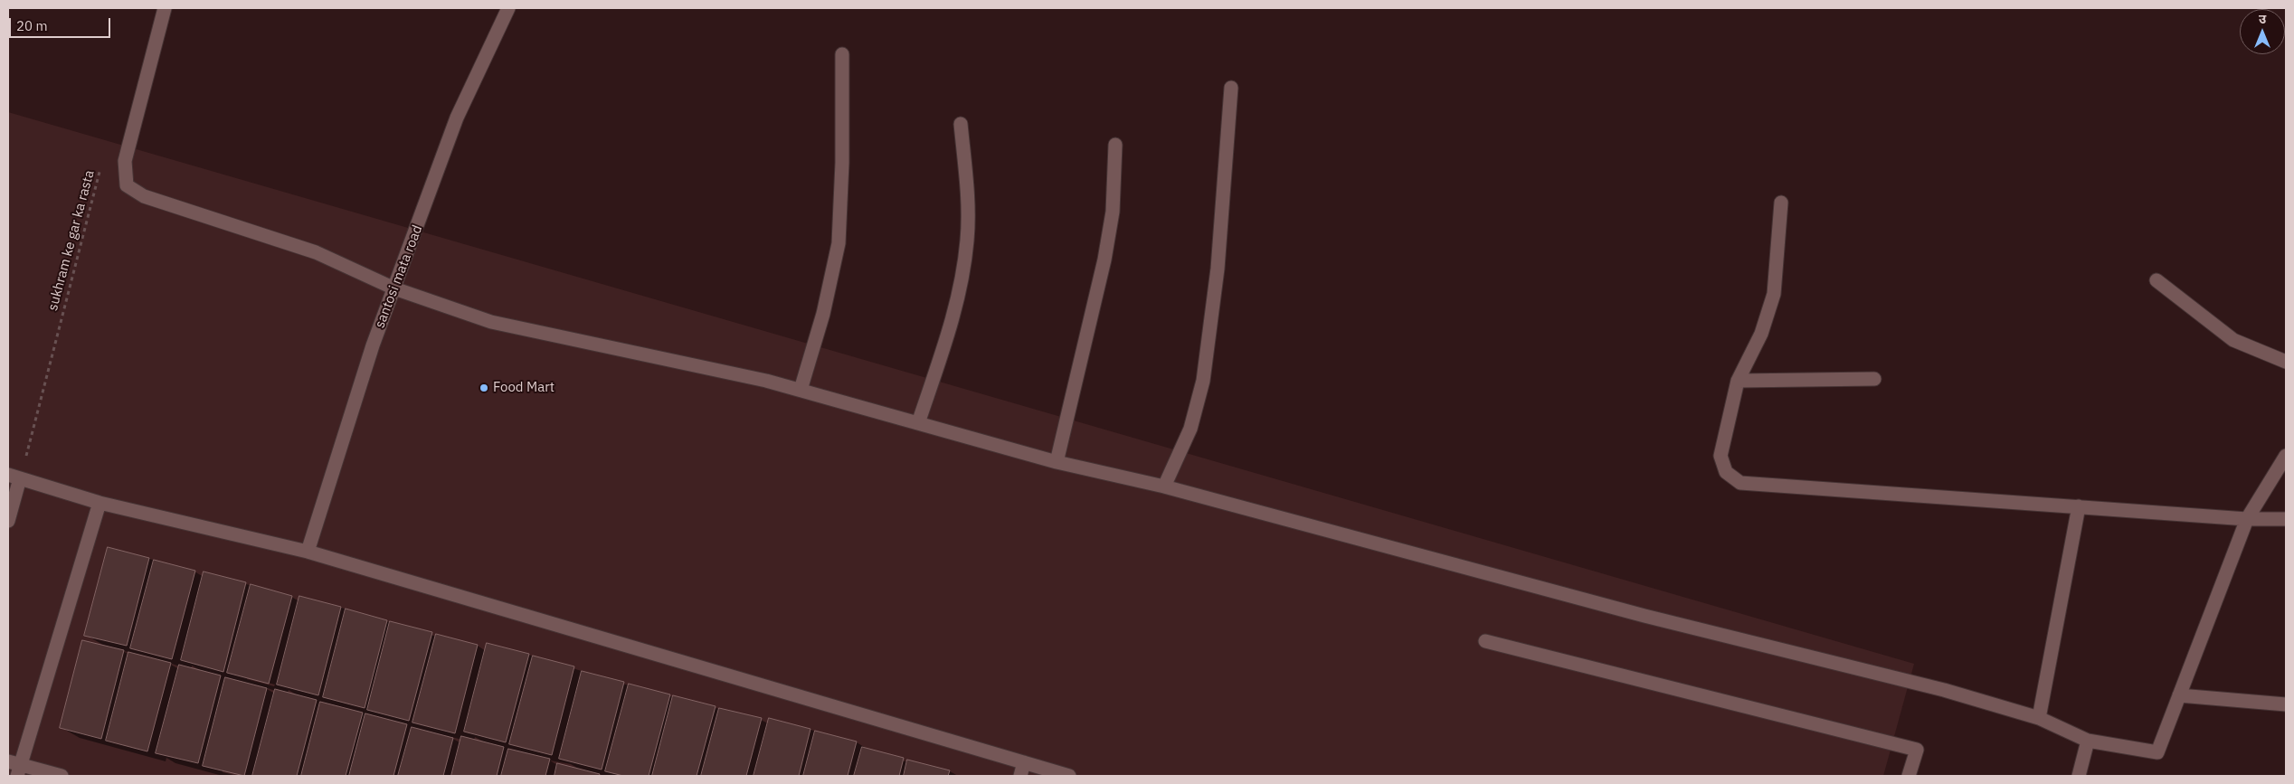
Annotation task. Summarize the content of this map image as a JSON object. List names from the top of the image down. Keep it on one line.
{"streets":{"street":["santosi mata road"],"path":["sukhram ke gar ka rasta"]},"places":["Food Mart"],"scale_bar":"20 m","north":"top"}
